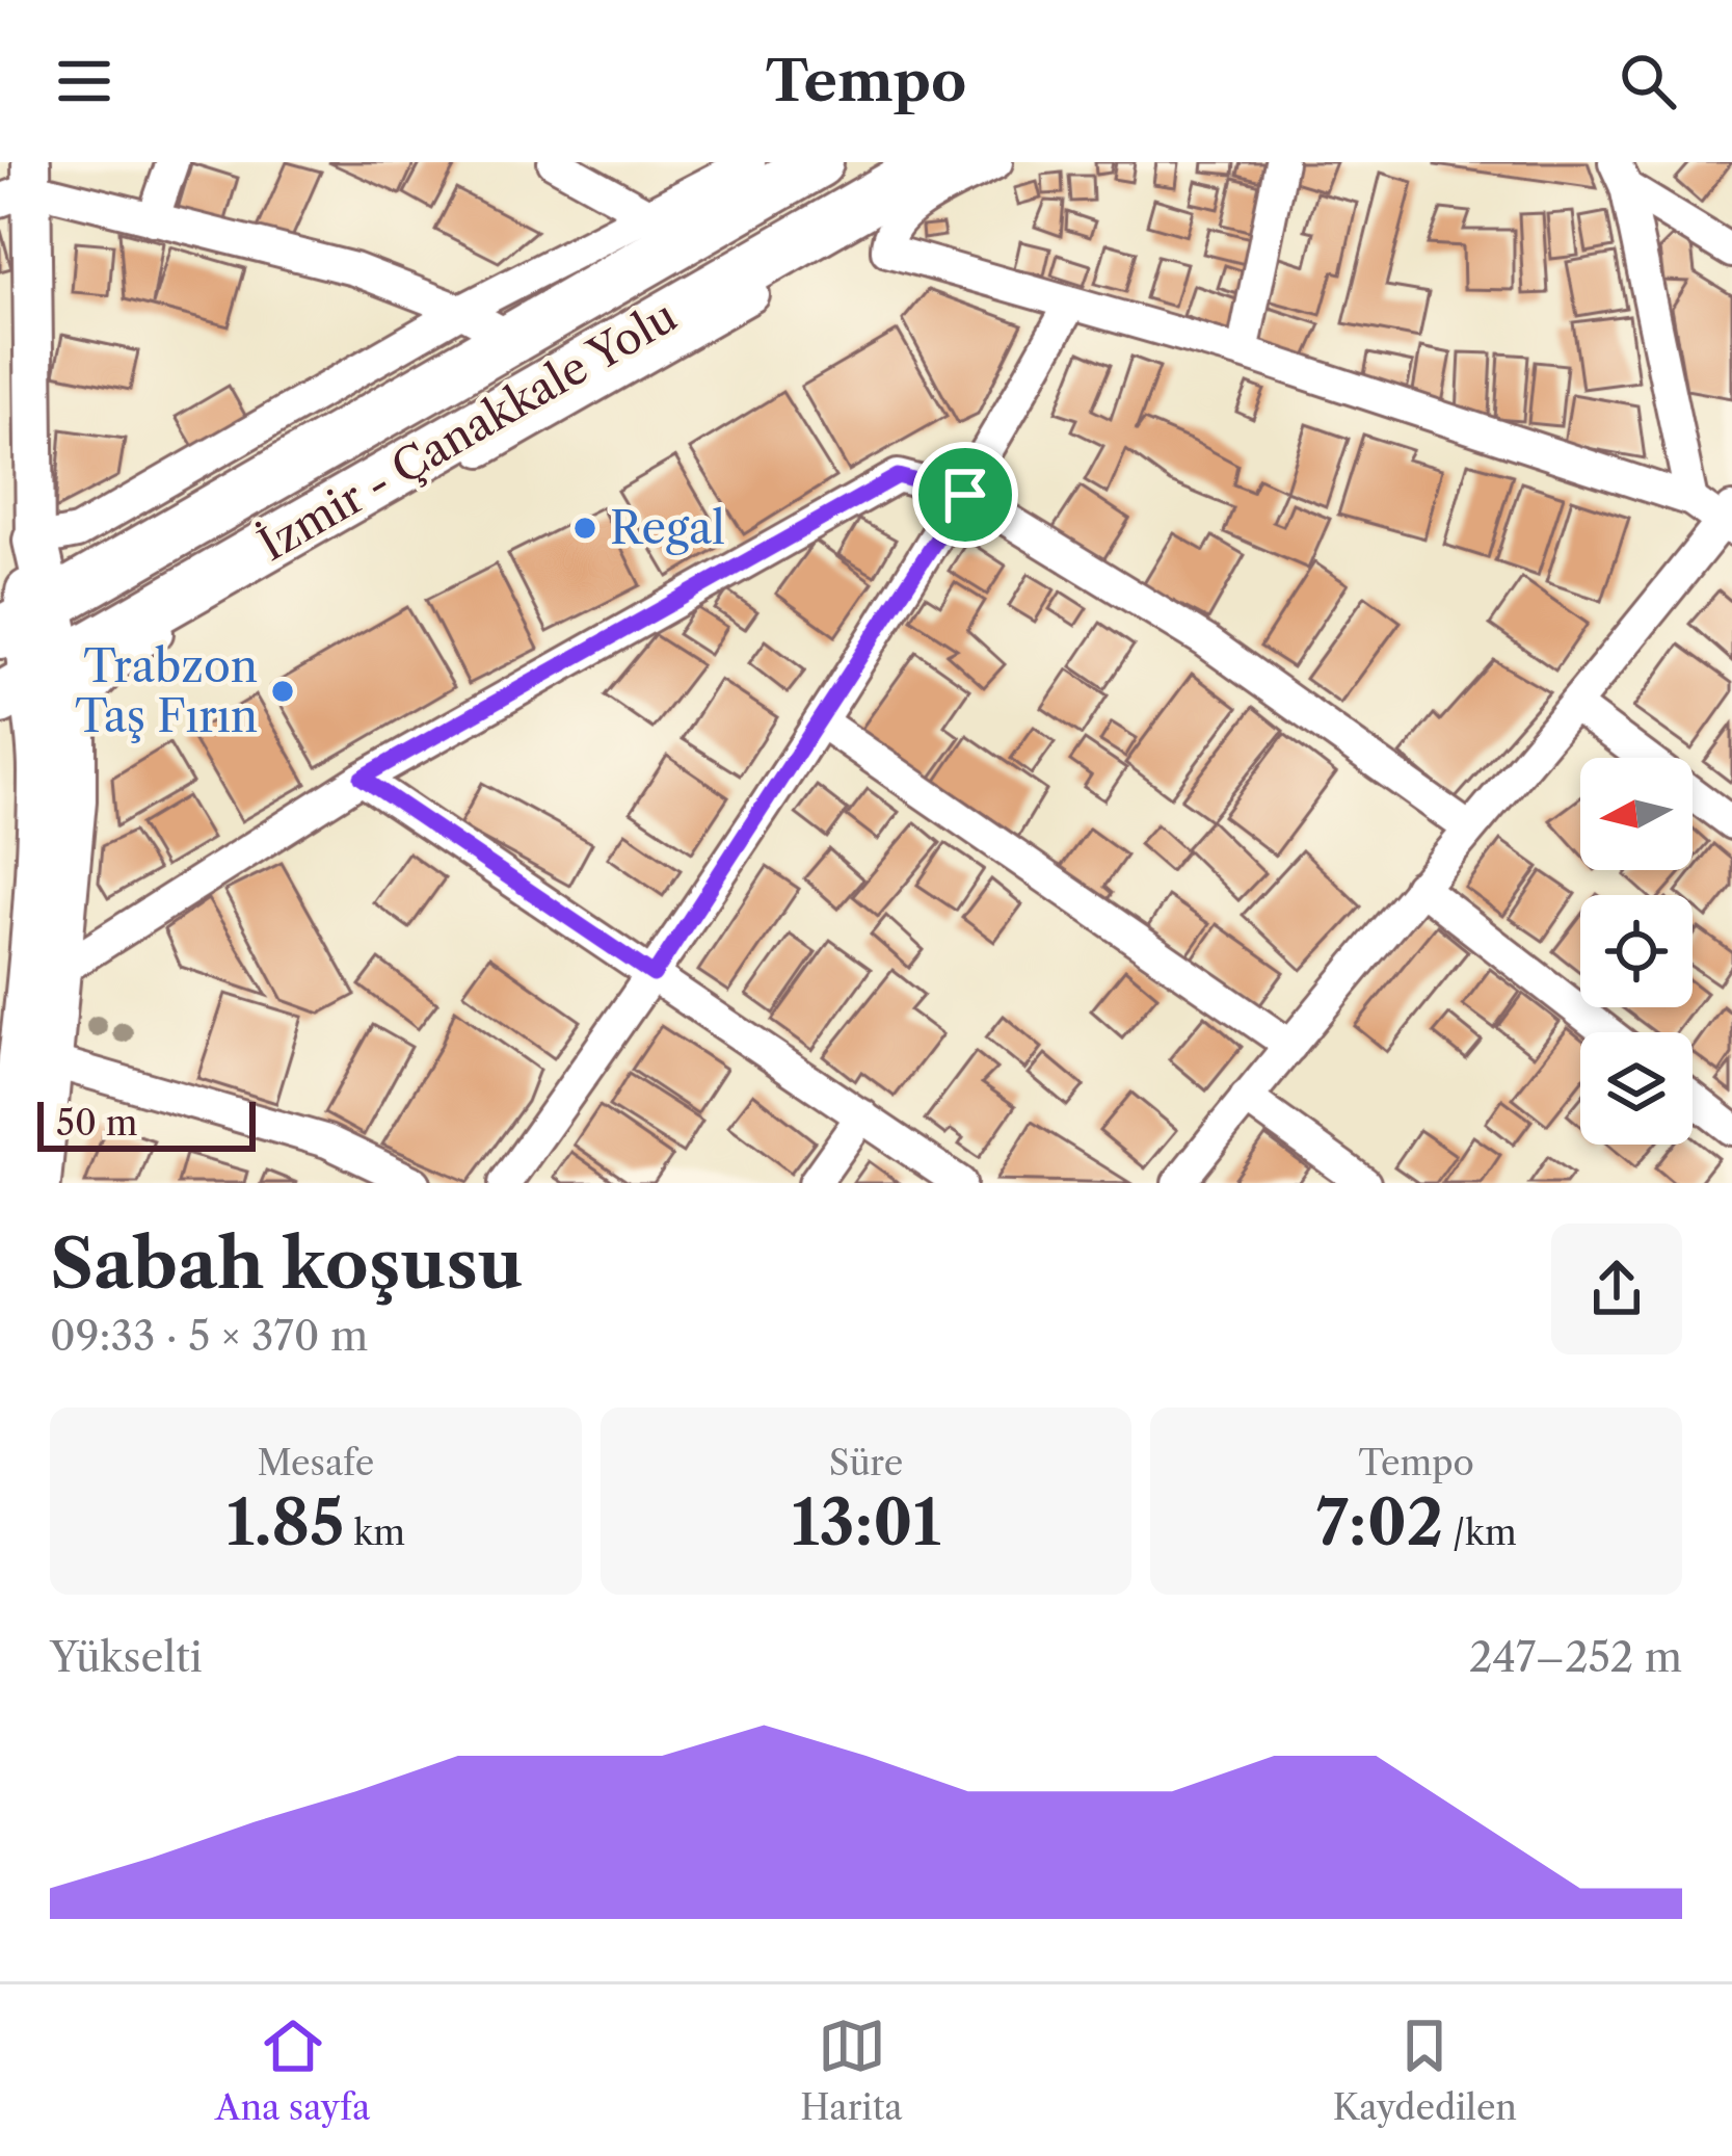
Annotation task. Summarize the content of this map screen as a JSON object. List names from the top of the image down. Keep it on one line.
{"streets":{"highway":["İzmir - Çanakkale Yolu"]},"places":["Regal","Trabzon Taş Fırın"],"scale_bar":"50 m","north":"left","page":{"header":"Tempo","scale":"50 m","heading":["Sabah koşusu","09:33 · 5 × 370 m"],"stats":[["Mesafe","1.85 km"],["Süre","13:01"],["Tempo","7:02 /km"]],"chart":["Yükselti","247–252 m"],"tabs":["Ana sayfa","Harita","Kaydedilen"]}}
